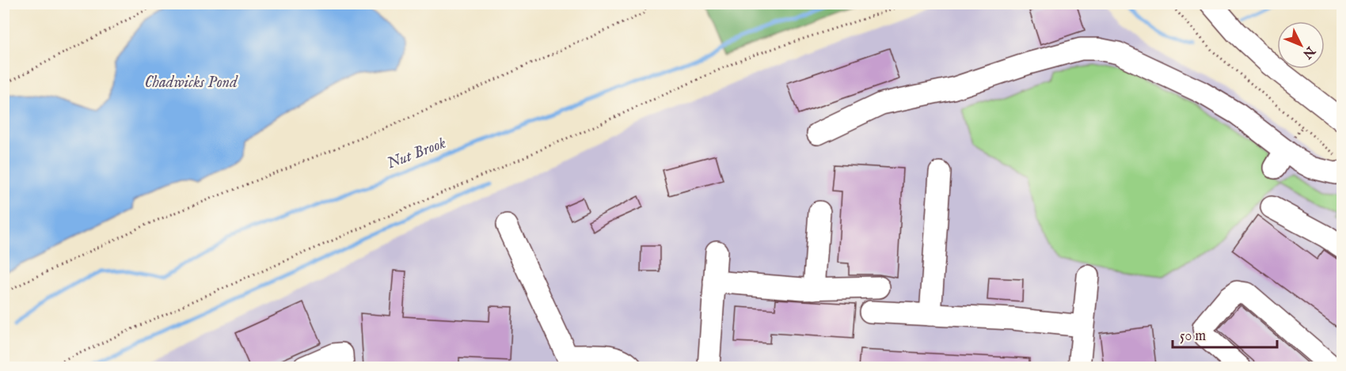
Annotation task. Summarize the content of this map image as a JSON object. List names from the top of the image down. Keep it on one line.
{"water":["Chadwicks Pond","Nut Brook"],"scale_bar":"50 m","north":"bottom right"}
